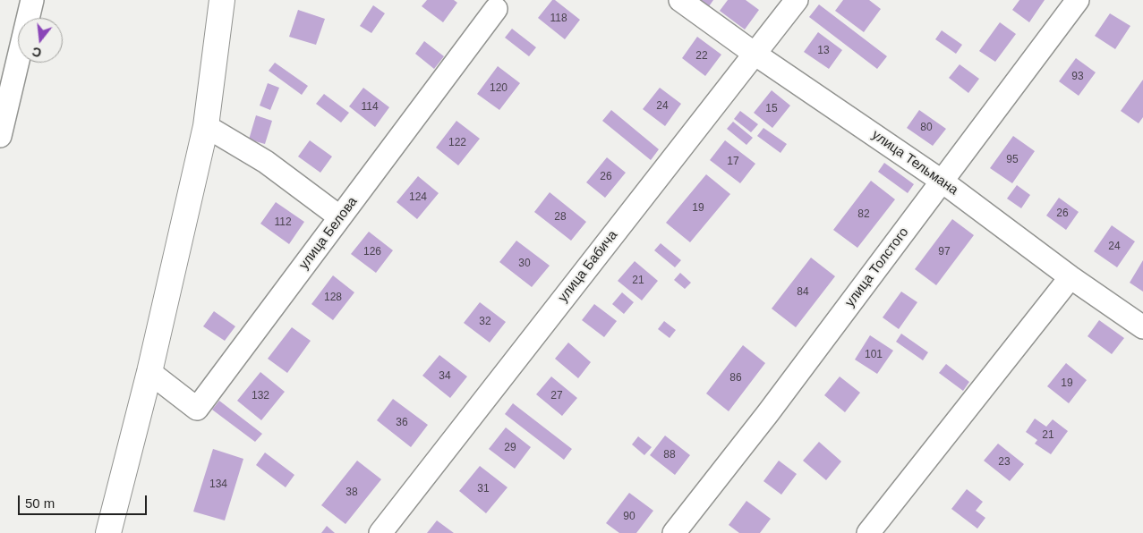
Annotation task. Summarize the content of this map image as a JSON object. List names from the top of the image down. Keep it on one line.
{"streets":{"street":["улица Тельмана","улица Белова","улица Бабича","улица Толстого"]},"crossings":[["улица Тельмана","улица Бабича"],["улица Тельмана","улица Толстого"]],"house_numbers":["118","13","22","93","120","24","114","15","80","122","95","17","26","124","19","26","82","28","112","24","126","97","30","21","84","128","32","101","34","86","19","132","27","36","21","29","88","23","134","31","38","90"],"scale_bar":"50 m","north":"bottom"}
